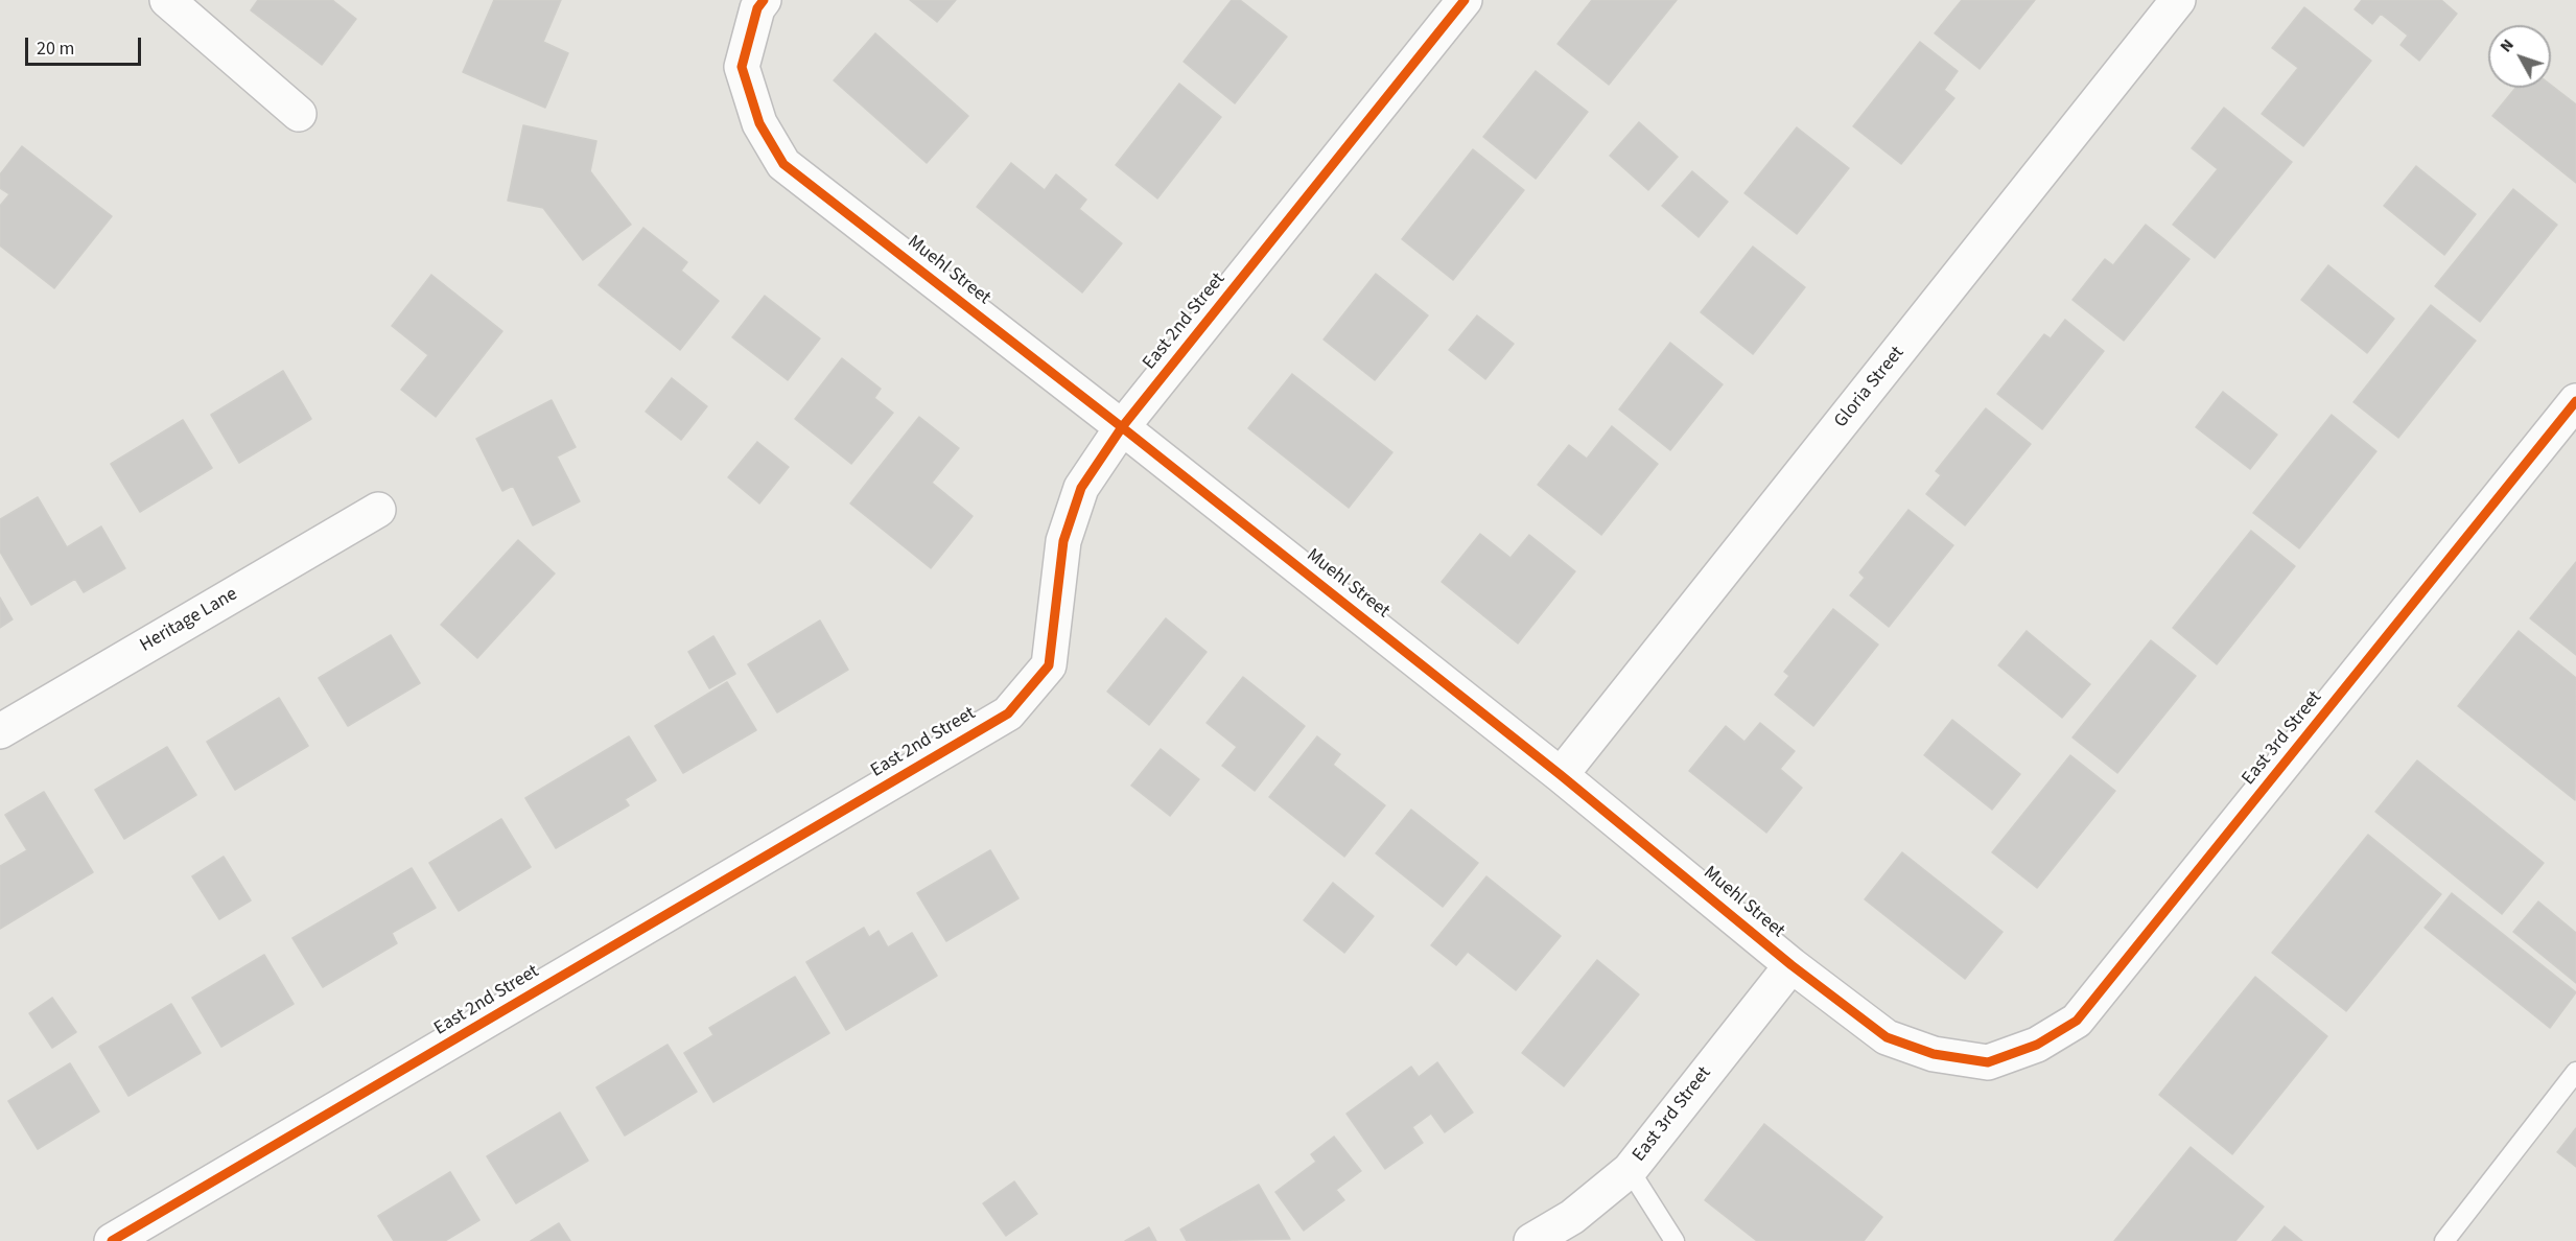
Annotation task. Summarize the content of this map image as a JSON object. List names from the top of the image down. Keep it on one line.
{"streets":{"street":["Muehl Street","East 2nd Street","Gloria Street","Heritage Lane","East 3rd Street"]},"crossings":[["Muehl Street","East 2nd Street"],["Muehl Street","Gloria Street"],["Muehl Street","East 3rd Street"]],"scale_bar":"20 m","north":"top left"}
